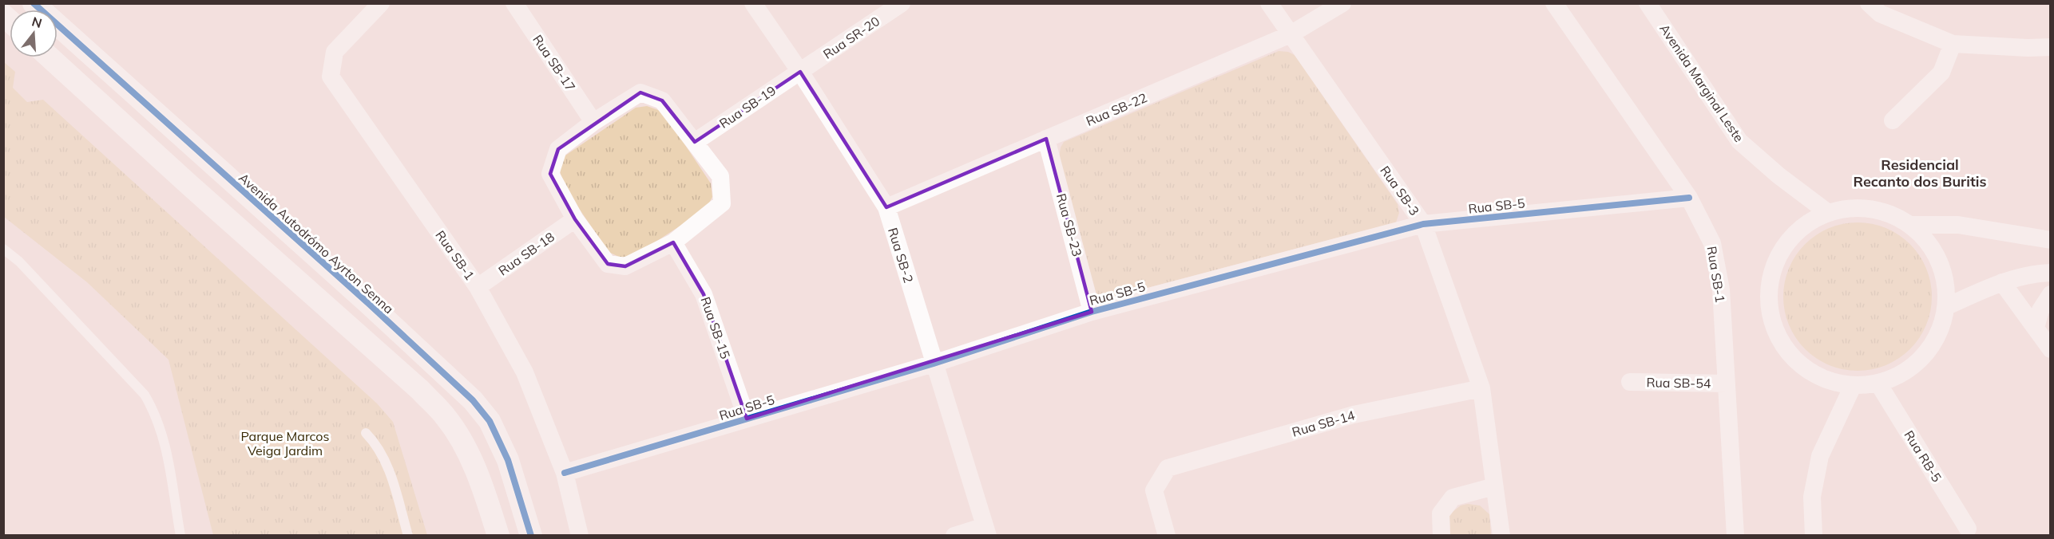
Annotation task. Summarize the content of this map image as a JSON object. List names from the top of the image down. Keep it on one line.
{"streets":{"street":["Rua SR-20","Rua SB-17","Avenida Marginal Leste","Rua SB-19","Rua SB-22","Rua SB-3","Rua SB-5","Rua SB-23","Avenida Autodrómo Ayrton Senna","Rua SB-18","Rua SB-1","Rua SB-2","Rua SB-15","Rua SB-54","Rua SB-14","Rua RB-5"]},"crossings":[["Rua SR-20","Rua SB-19"],["Rua SR-20","Rua SB-2"],["Rua SB-17","Rua SB-19"],["Rua SB-17","Rua SB-18"],["Rua SB-17","Rua SB-15"],["Rua SB-19","Rua SB-18"],["Rua SB-19","Rua SB-2"],["Rua SB-19","Rua SB-15"],["Rua SB-22","Rua SB-3"],["Rua SB-22","Rua SB-23"],["Rua SB-22","Rua SB-2"],["Rua SB-3","Rua SB-5"],["Rua SB-3","Rua SB-14"],["Rua SB-5","Rua SB-23"],["Rua SB-5","Rua SB-1"],["Rua SB-5","Rua SB-2"],["Rua SB-5","Rua SB-15"],["Rua SB-18","Rua SB-1"],["Rua SB-18","Rua SB-15"],["Rua SB-1","Rua SB-54"]],"districts":["Residencial Recanto dos Buritis"],"parks":["Parque Marcos Veiga Jardim"],"north":"top"}
